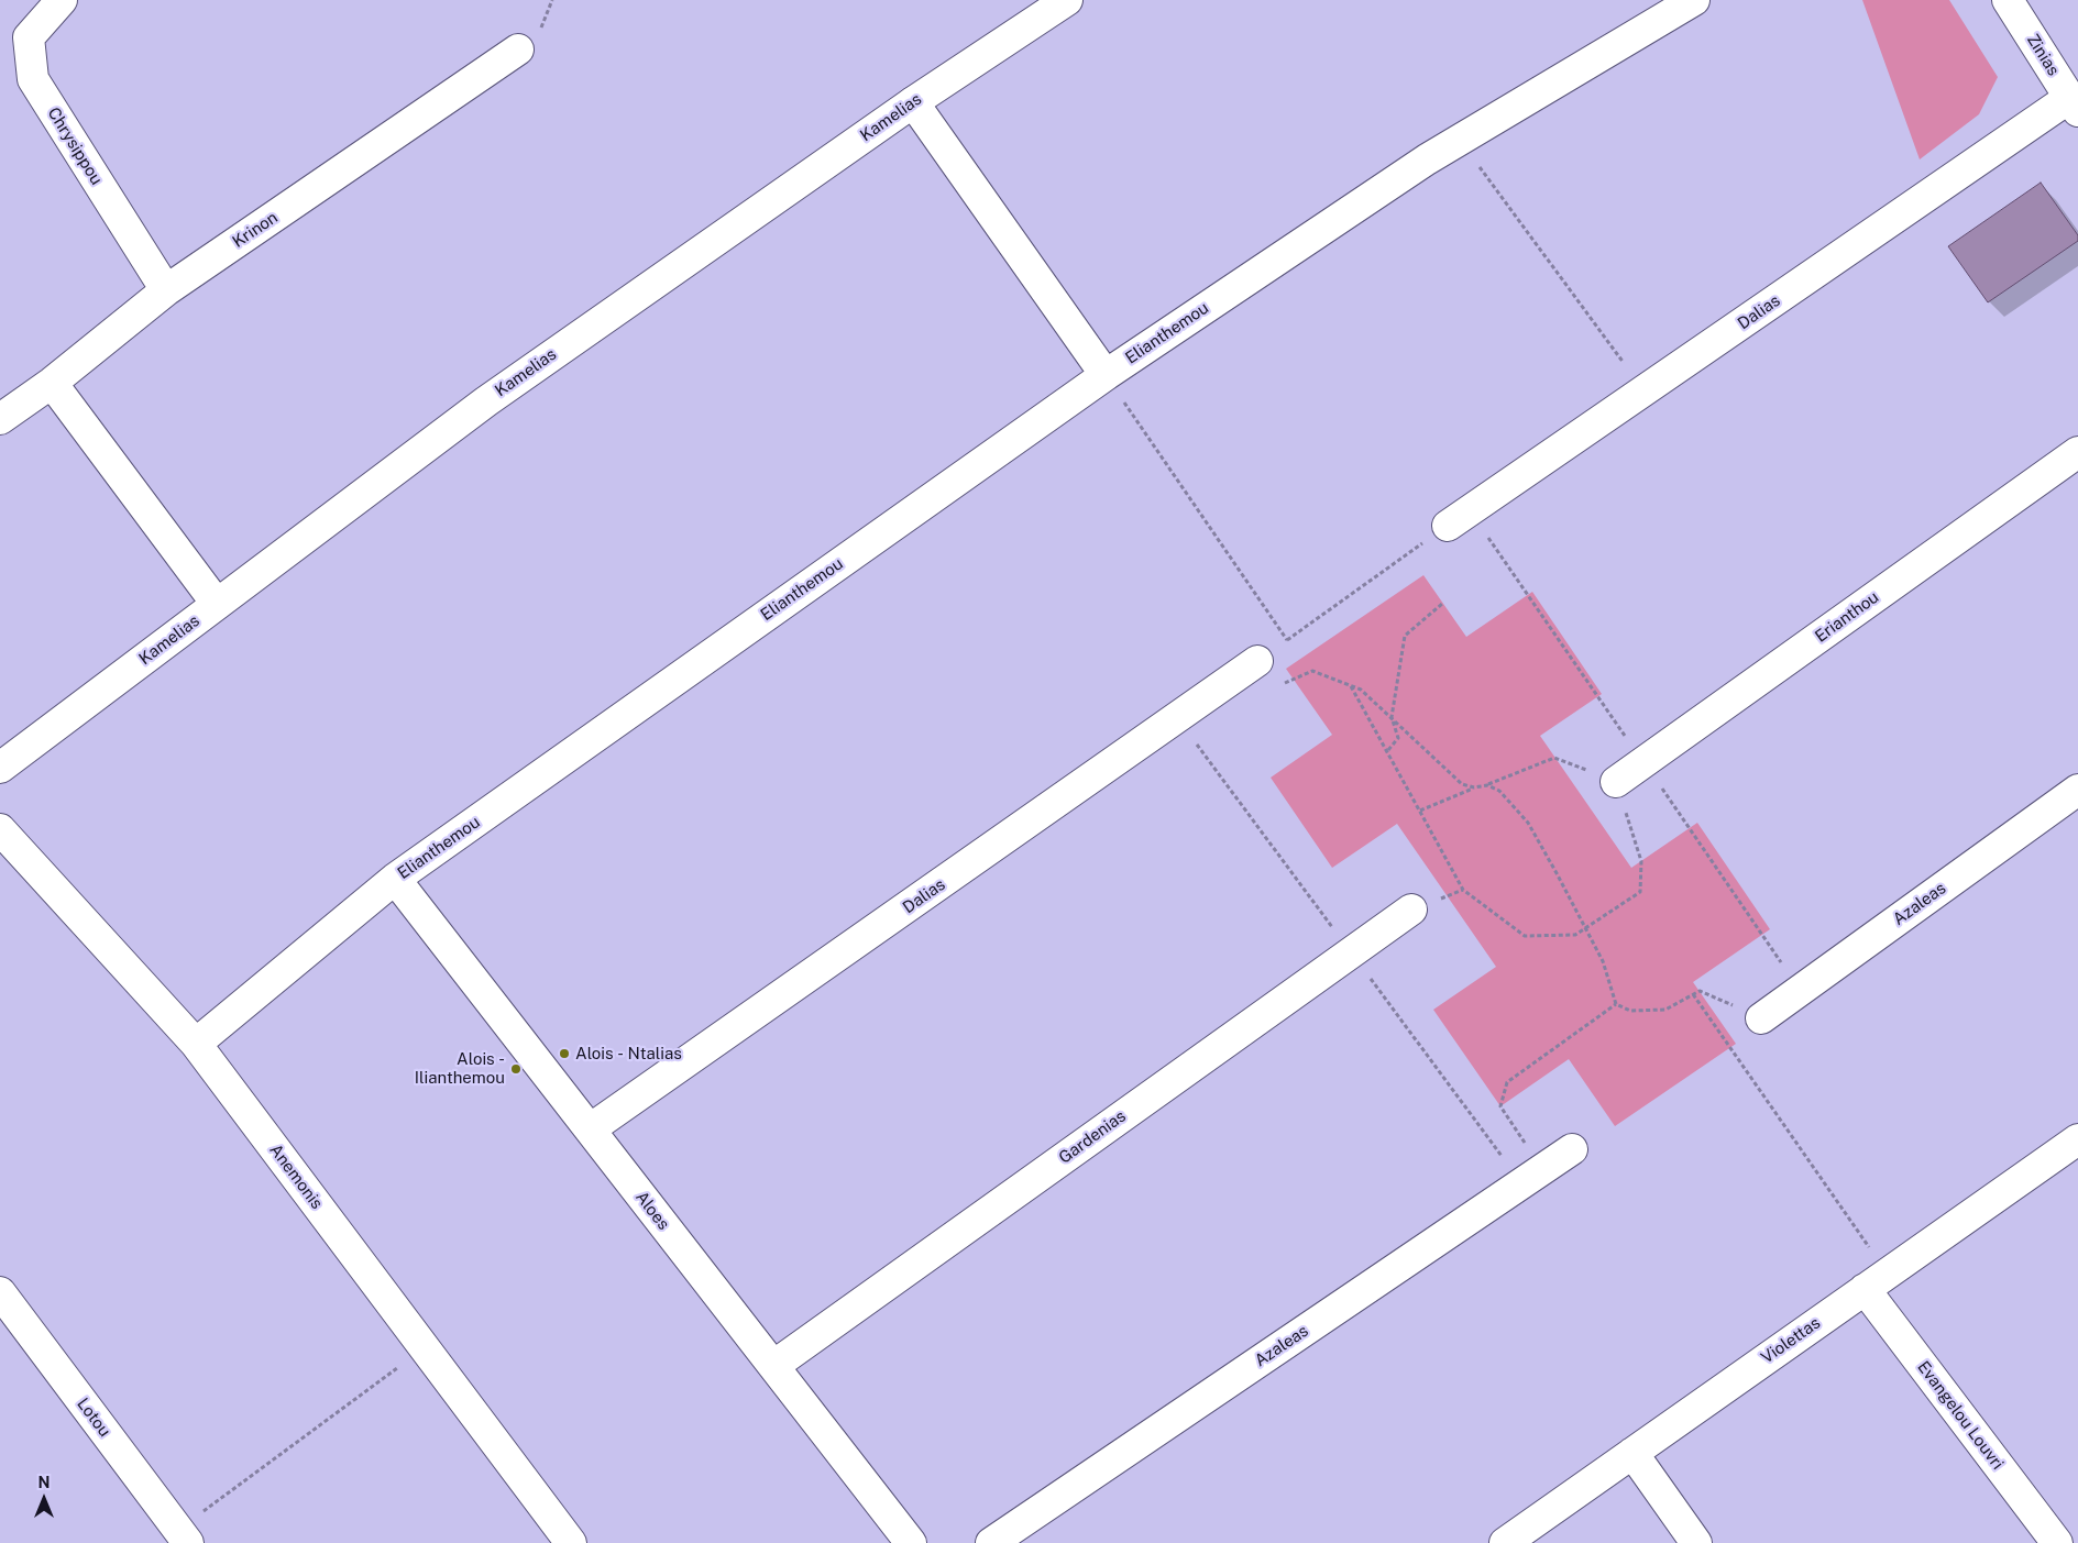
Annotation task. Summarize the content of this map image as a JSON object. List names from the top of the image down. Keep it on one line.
{"streets":{"street":["Zinias","Kamelias","Chrysippou","Krinon","Dalias","Elianthemou","Erianthou","Azaleas","Gardenias","Anemonis","Aloes","Violettas","Evangelou Louvri","Lotou"]},"crossings":[["Zinias","Dalias"],["Chrysippou","Krinon"],["Dalias","Aloes"],["Elianthemou","Anemonis"],["Elianthemou","Aloes"],["Gardenias","Aloes"],["Violettas","Evangelou Louvri"]],"places":["Alois - Ntalias","Alois - Ilianthemou"],"north":"top"}
